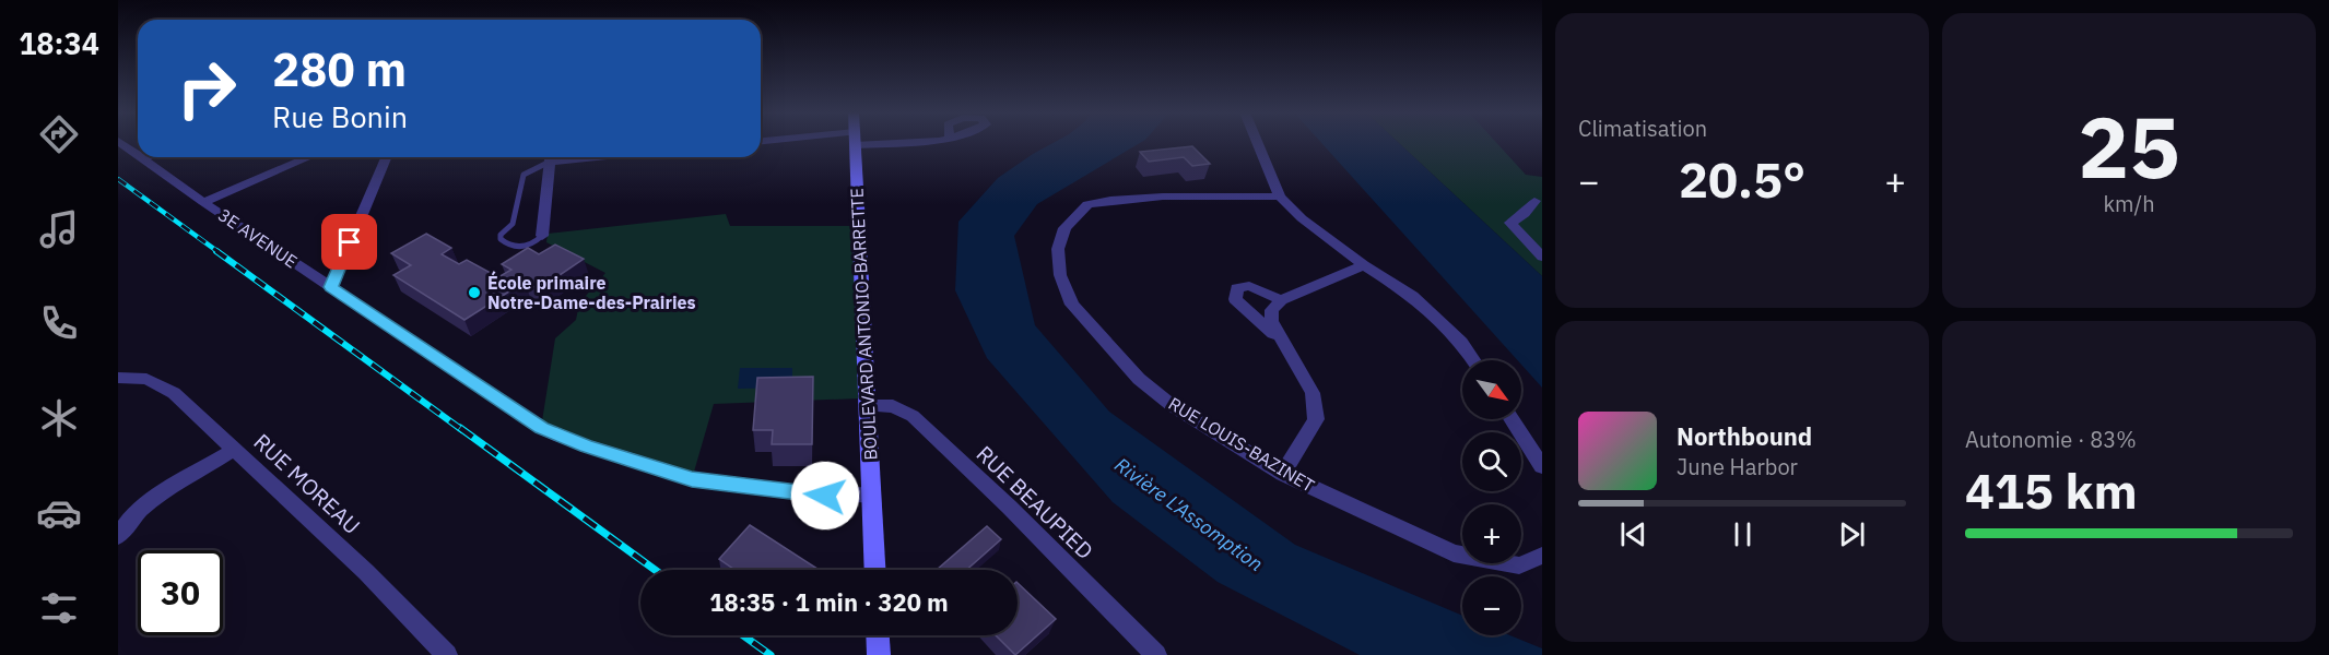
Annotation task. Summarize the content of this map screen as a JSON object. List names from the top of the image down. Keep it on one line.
{"streets":{"street":["3E AVENUE","BOULEVARD ANTONIO-BARRETTE","RUE LOUIS-BAZINET","RUE MOREAU","RUE BEAUPIED"]},"crossings":[["3E AVENUE","BOULEVARD ANTONIO-BARRETTE"],["BOULEVARD ANTONIO-BARRETTE","RUE BEAUPIED"]],"water":["Rivière L'Assomption"],"places":["École primaire Notre-Dame-des-Prairies"],"north":"bottom right","page":{"tabs":"18:34","tile":["Climatisation",["25","km/h"],["Autonomie · 83%","415 km"]],"turn":["280 m","Rue Bonin"],"heat":["−","20.5°","+"],"map_buttons":["+","−"],"song":["Northbound","June Harbor"],"limit":"30","trip":"18:35 · 1 min · 320 m"}}
